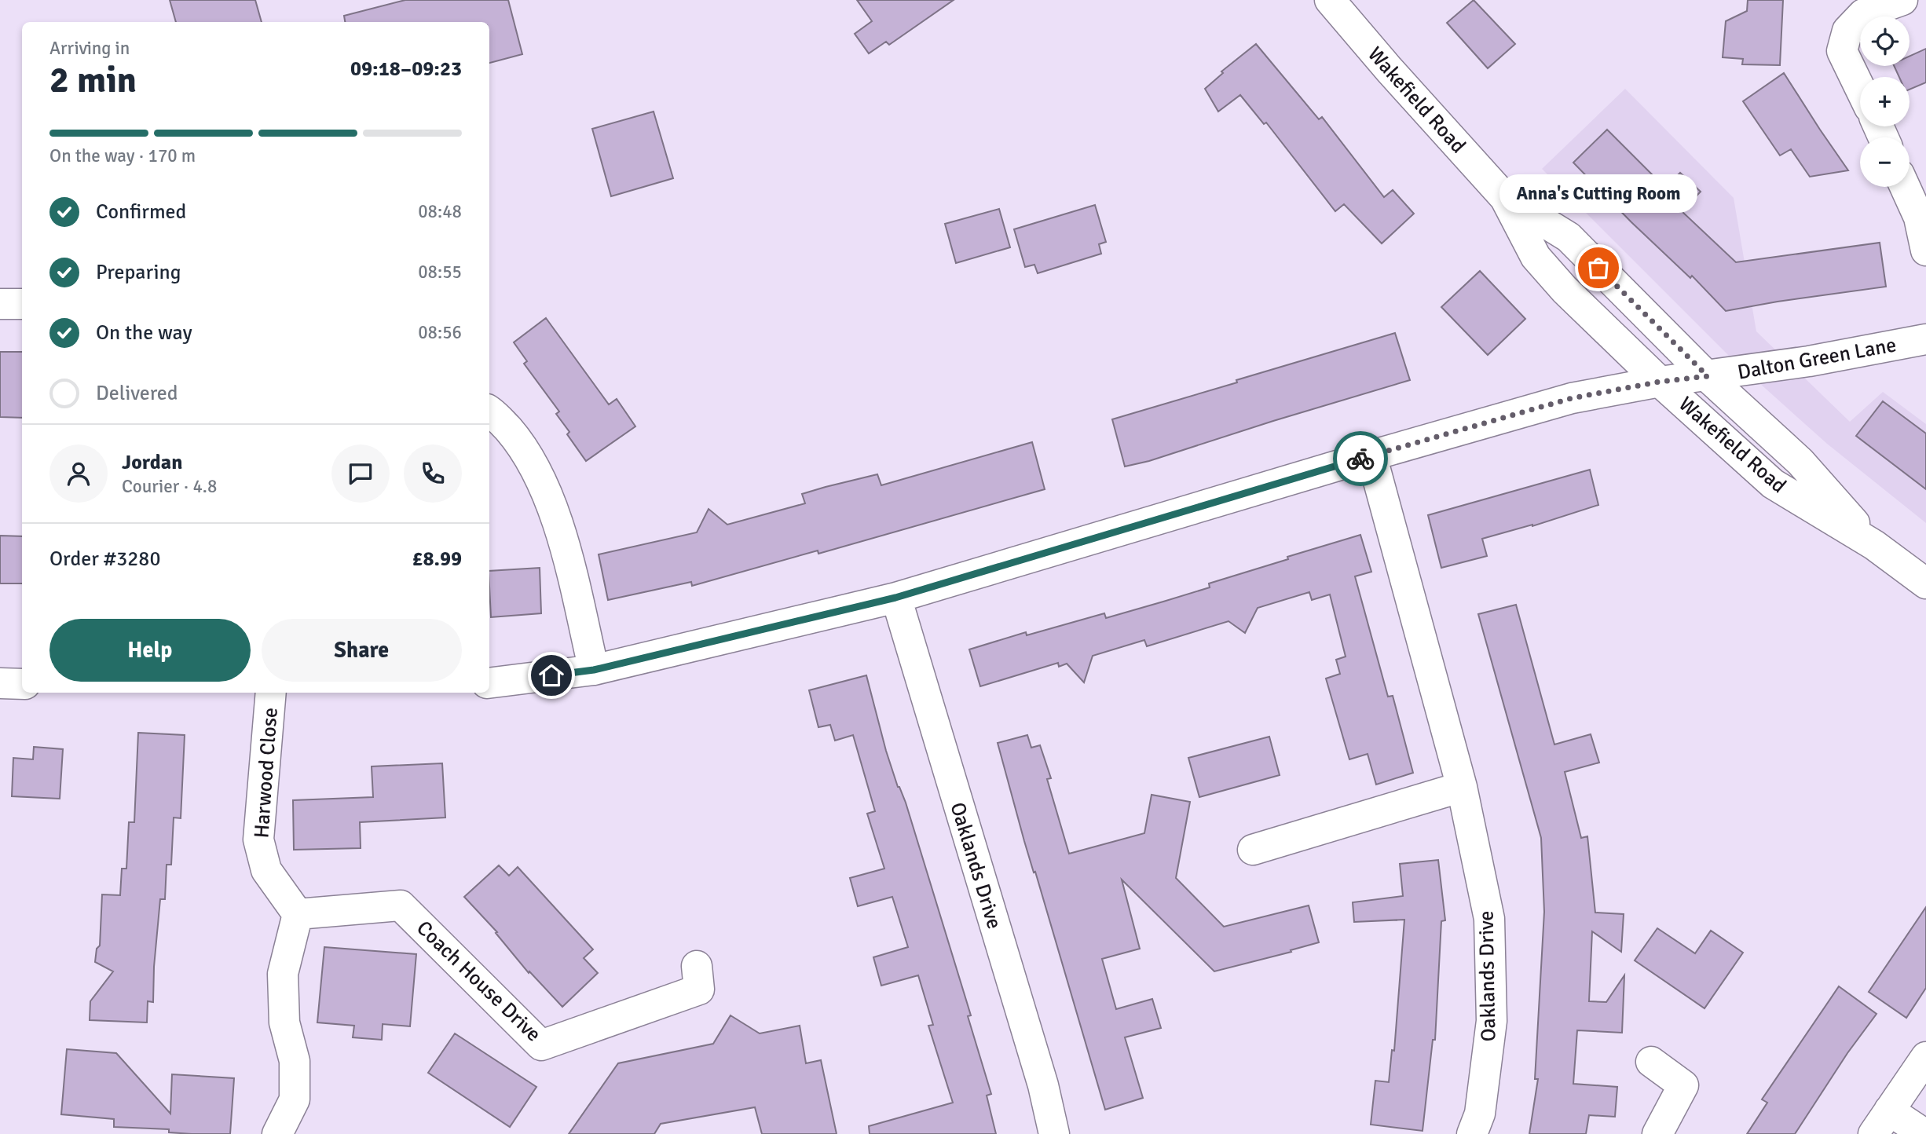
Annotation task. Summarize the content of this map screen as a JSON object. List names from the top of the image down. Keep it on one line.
{"streets":{"main road":["Wakefield Road","Dalton Green Lane","Harwood Close","Oaklands Drive","Coach House Drive"]},"crossings":[["Wakefield Road","Dalton Green Lane"],["Dalton Green Lane","Oaklands Drive"],["Harwood Close","Coach House Drive"]],"places":["Anna's Cutting Room"],"page":{"map_buttons":["+","−"],"heading":["2 min","Arriving in","09:18–09:23"],"panel":["Jordan","Courier · 4.8","Order #3280","£8.99"],"bar":"On the way · 170 m","bubble":"Anna's Cutting Room","list":[["Confirmed","08:48"],["Preparing","08:55"],["On the way","08:56"],"Delivered"],"buttons":["Help","Share"]}}
